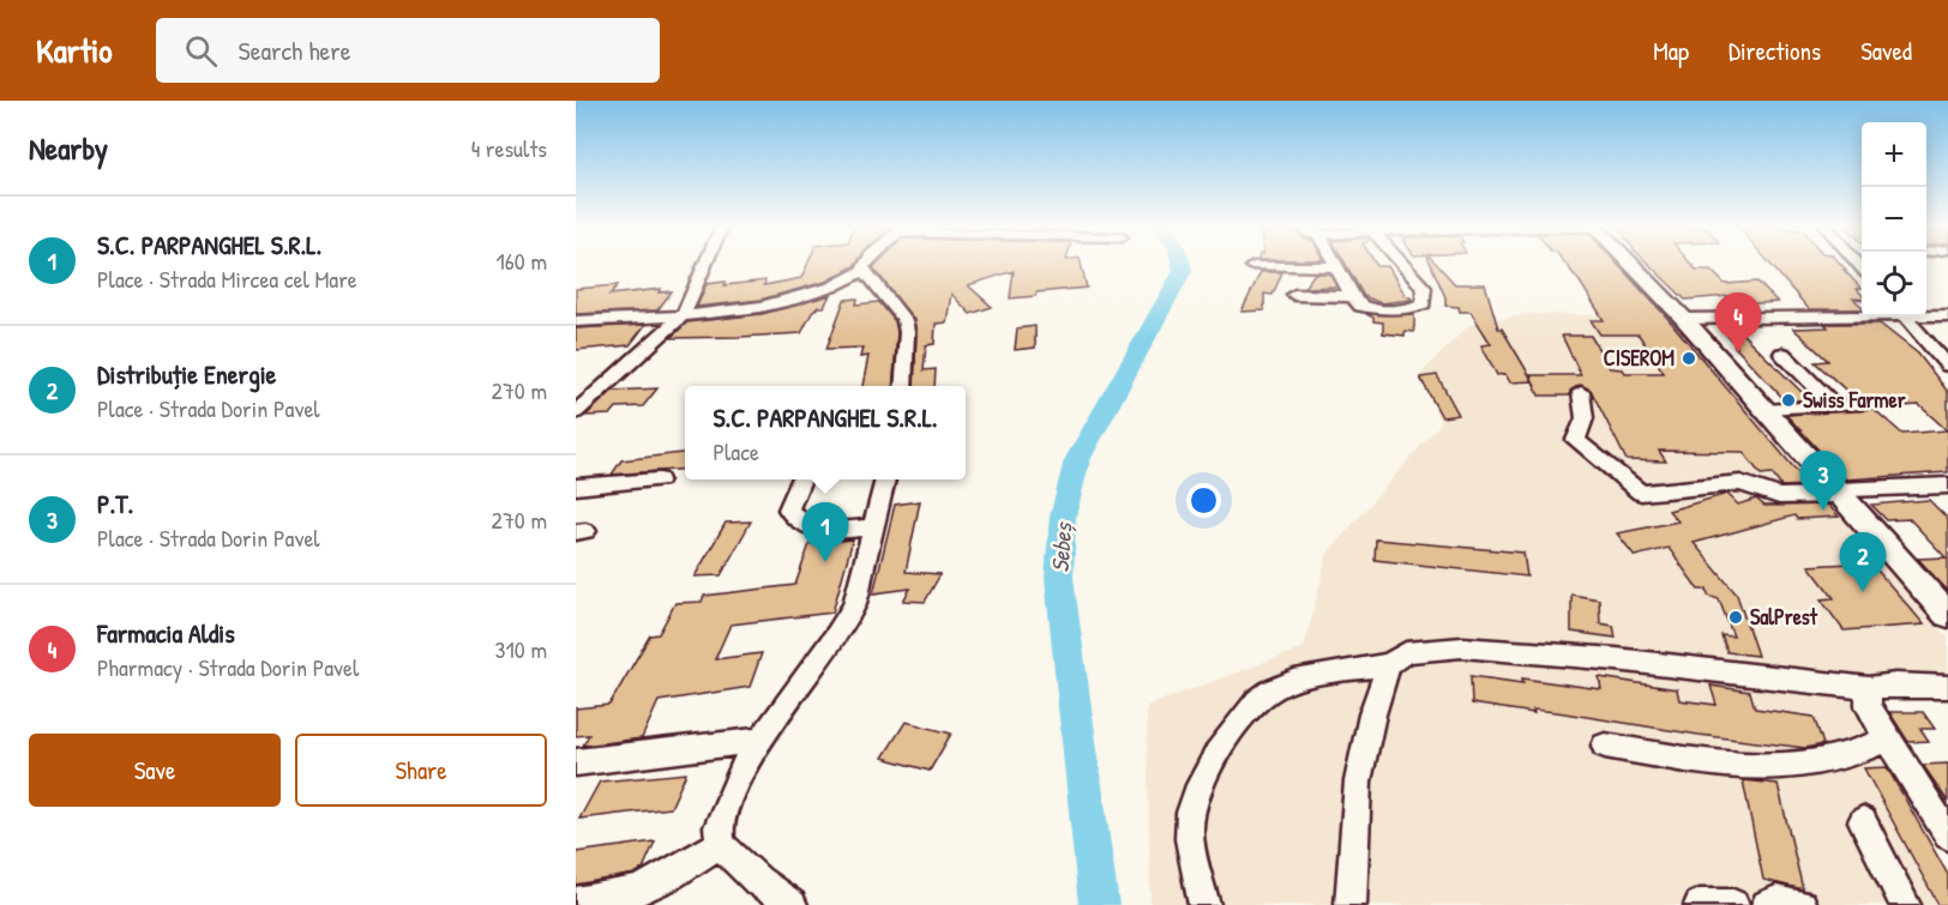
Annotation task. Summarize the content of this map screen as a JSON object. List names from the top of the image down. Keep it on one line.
{"water":["Sebeș"],"places":["CISEROM","Swiss Farmer","SalPrest"],"page":{"header":"Kartio","search":"Search here","nav":["Map","Directions","Saved"],"heading":["Nearby","4 results"],"map_buttons":["+","−"],"list":[{"mark":"1","name":"S.C. PARPANGHEL S.R.L.","note":"Place · Strada Mircea cel Mare","value":"160 m"},{"mark":"2","name":"Distribuție Energie","note":"Place · Strada Dorin Pavel","value":"270 m"},{"mark":"3","name":"P.T.","note":"Place · Strada Dorin Pavel","value":"270 m"},{"mark":"4","name":"Farmacia Aldis","note":"Pharmacy · Strada Dorin Pavel","value":"310 m"}],"pins":["4","3","1","2"],"popup":["S.C. PARPANGHEL S.R.L.","Place"],"buttons":["Save","Share"]}}
